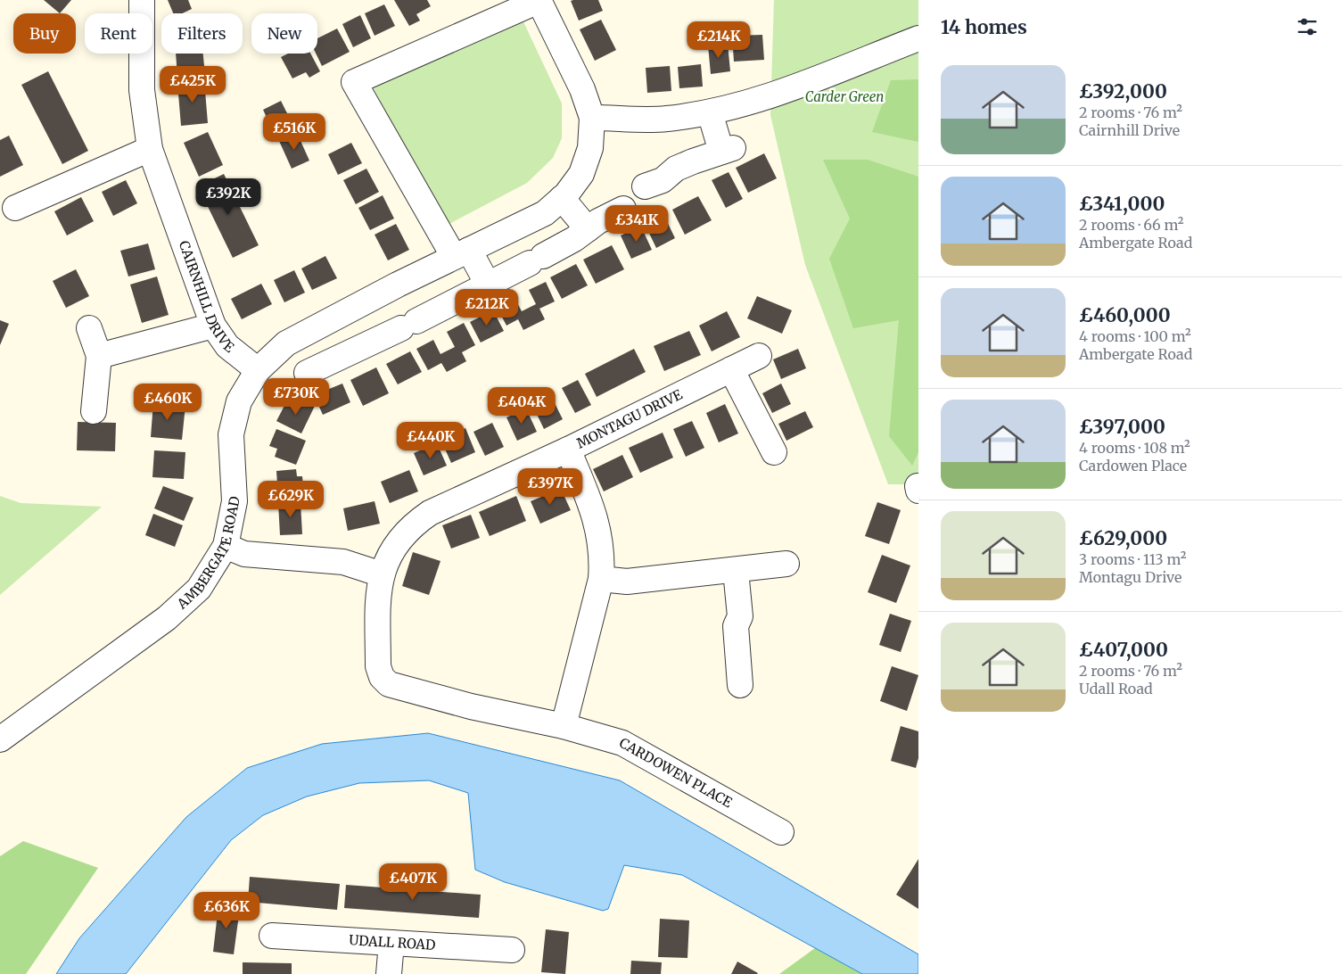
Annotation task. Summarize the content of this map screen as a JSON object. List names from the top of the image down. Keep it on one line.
{"streets":{"street":["CAIRNHILL DRIVE","MONTAGU DRIVE","AMBERGATE ROAD","CARDOWEN PLACE","UDALL ROAD"]},"crossings":[["CAIRNHILL DRIVE","AMBERGATE ROAD"],["MONTAGU DRIVE","CARDOWEN PLACE"]],"parks":["Carder Green"],"page":{"heading":"14 homes","chip":["Buy","Rent","Filters","New"],"price":["£214K","£425K","£516K","£392K","£341K","£212K","£730K","£460K","£404K","£440K","£397K","£629K","£407K","£636K"],"list":[{"name":"£392,000","note":"2 rooms · 76 m² · Cairnhill Drive"},{"name":"£341,000","note":"2 rooms · 66 m² · Ambergate Road"},{"name":"£460,000","note":"4 rooms · 100 m² · Ambergate Road"},{"name":"£397,000","note":"4 rooms · 108 m² · Cardowen Place"},{"name":"£629,000","note":"3 rooms · 113 m² · Montagu Drive"},{"name":"£407,000","note":"2 rooms · 76 m² · Udall Road"}]}}
